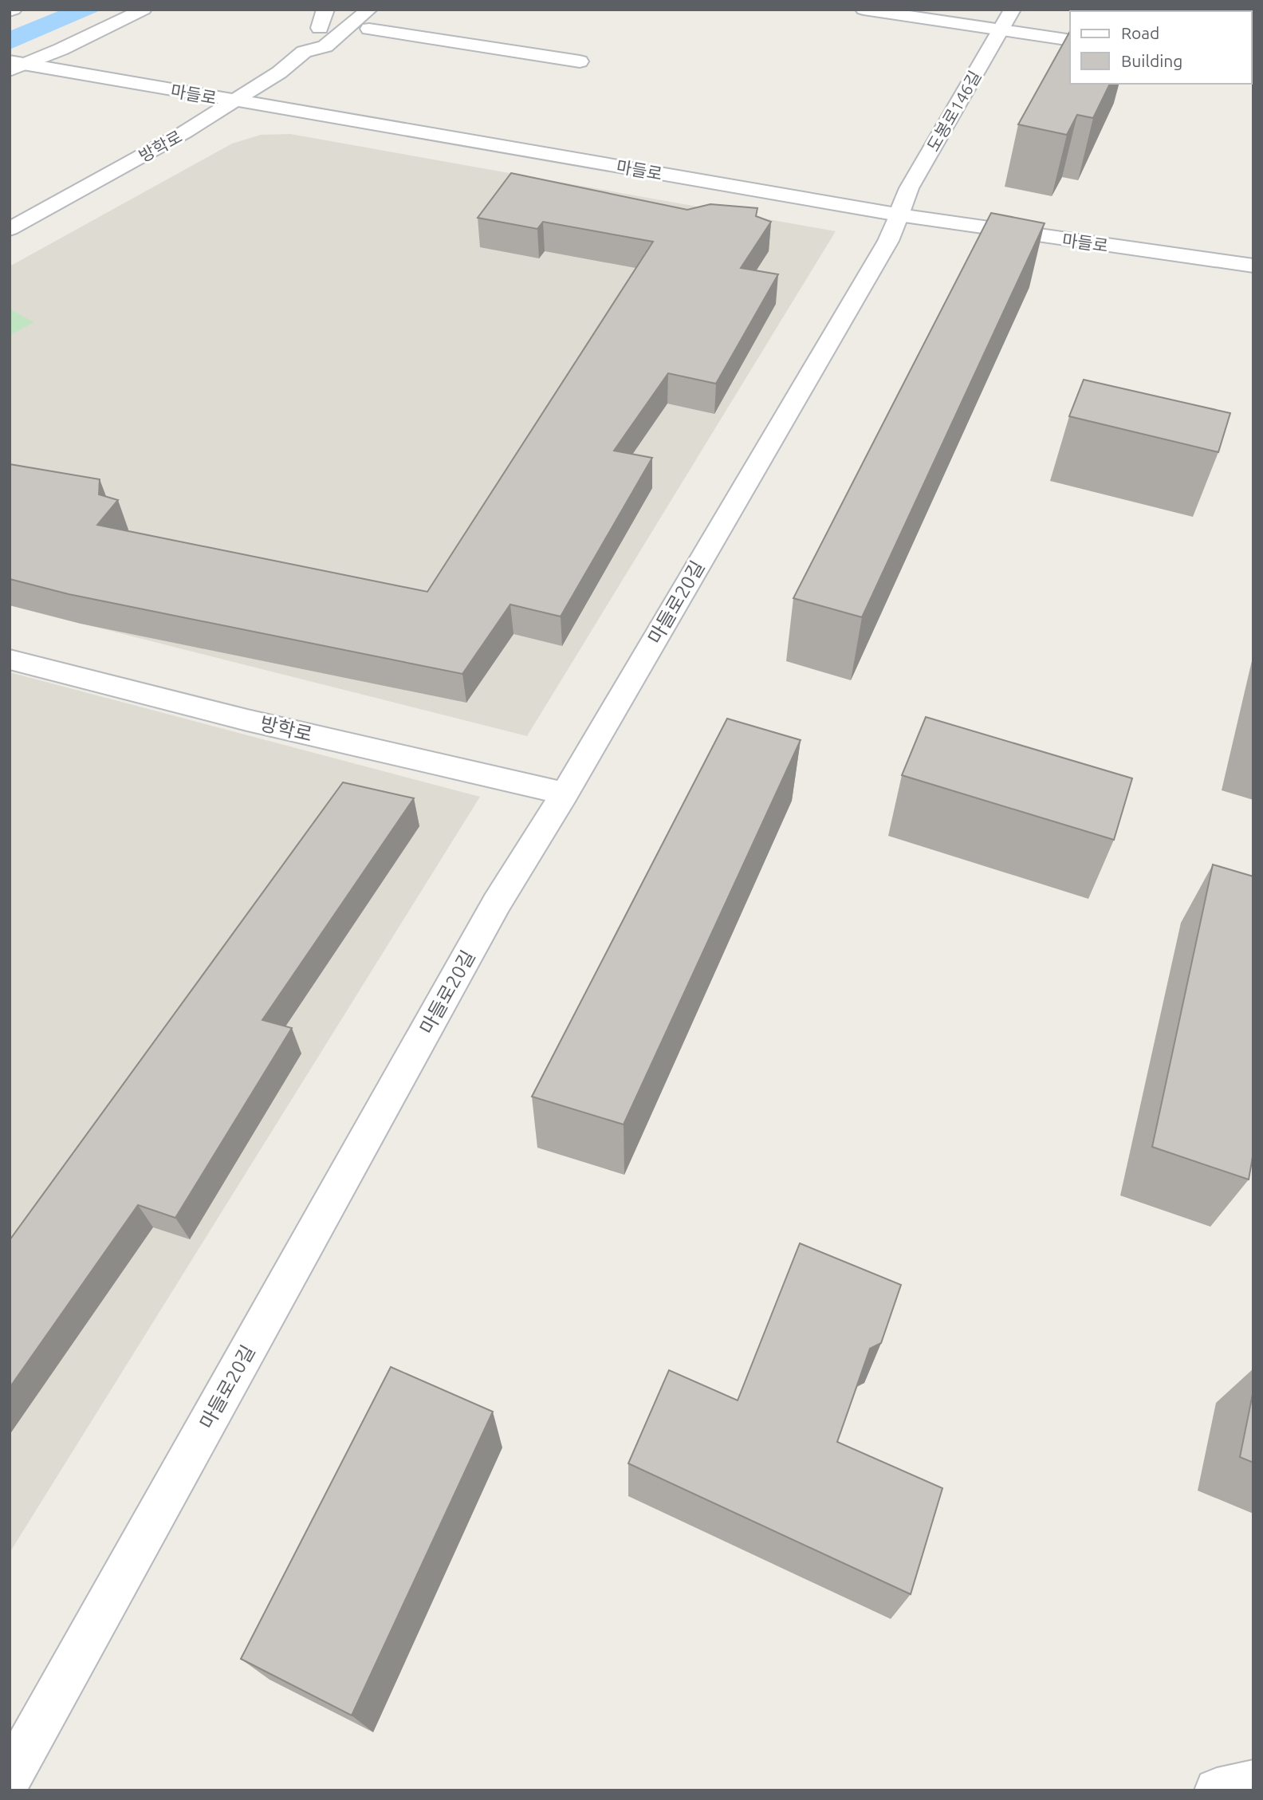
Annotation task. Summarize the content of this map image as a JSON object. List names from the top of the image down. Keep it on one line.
{"streets":{"street":["마들로","도봉로146길","방학로","마들로20길"]},"crossings":[["마들로","도봉로146길"],["마들로","방학로"],["마들로","마들로20길"],["도봉로146길","마들로20길"],["방학로","마들로20길"]],"legend":["Road","Building"]}
